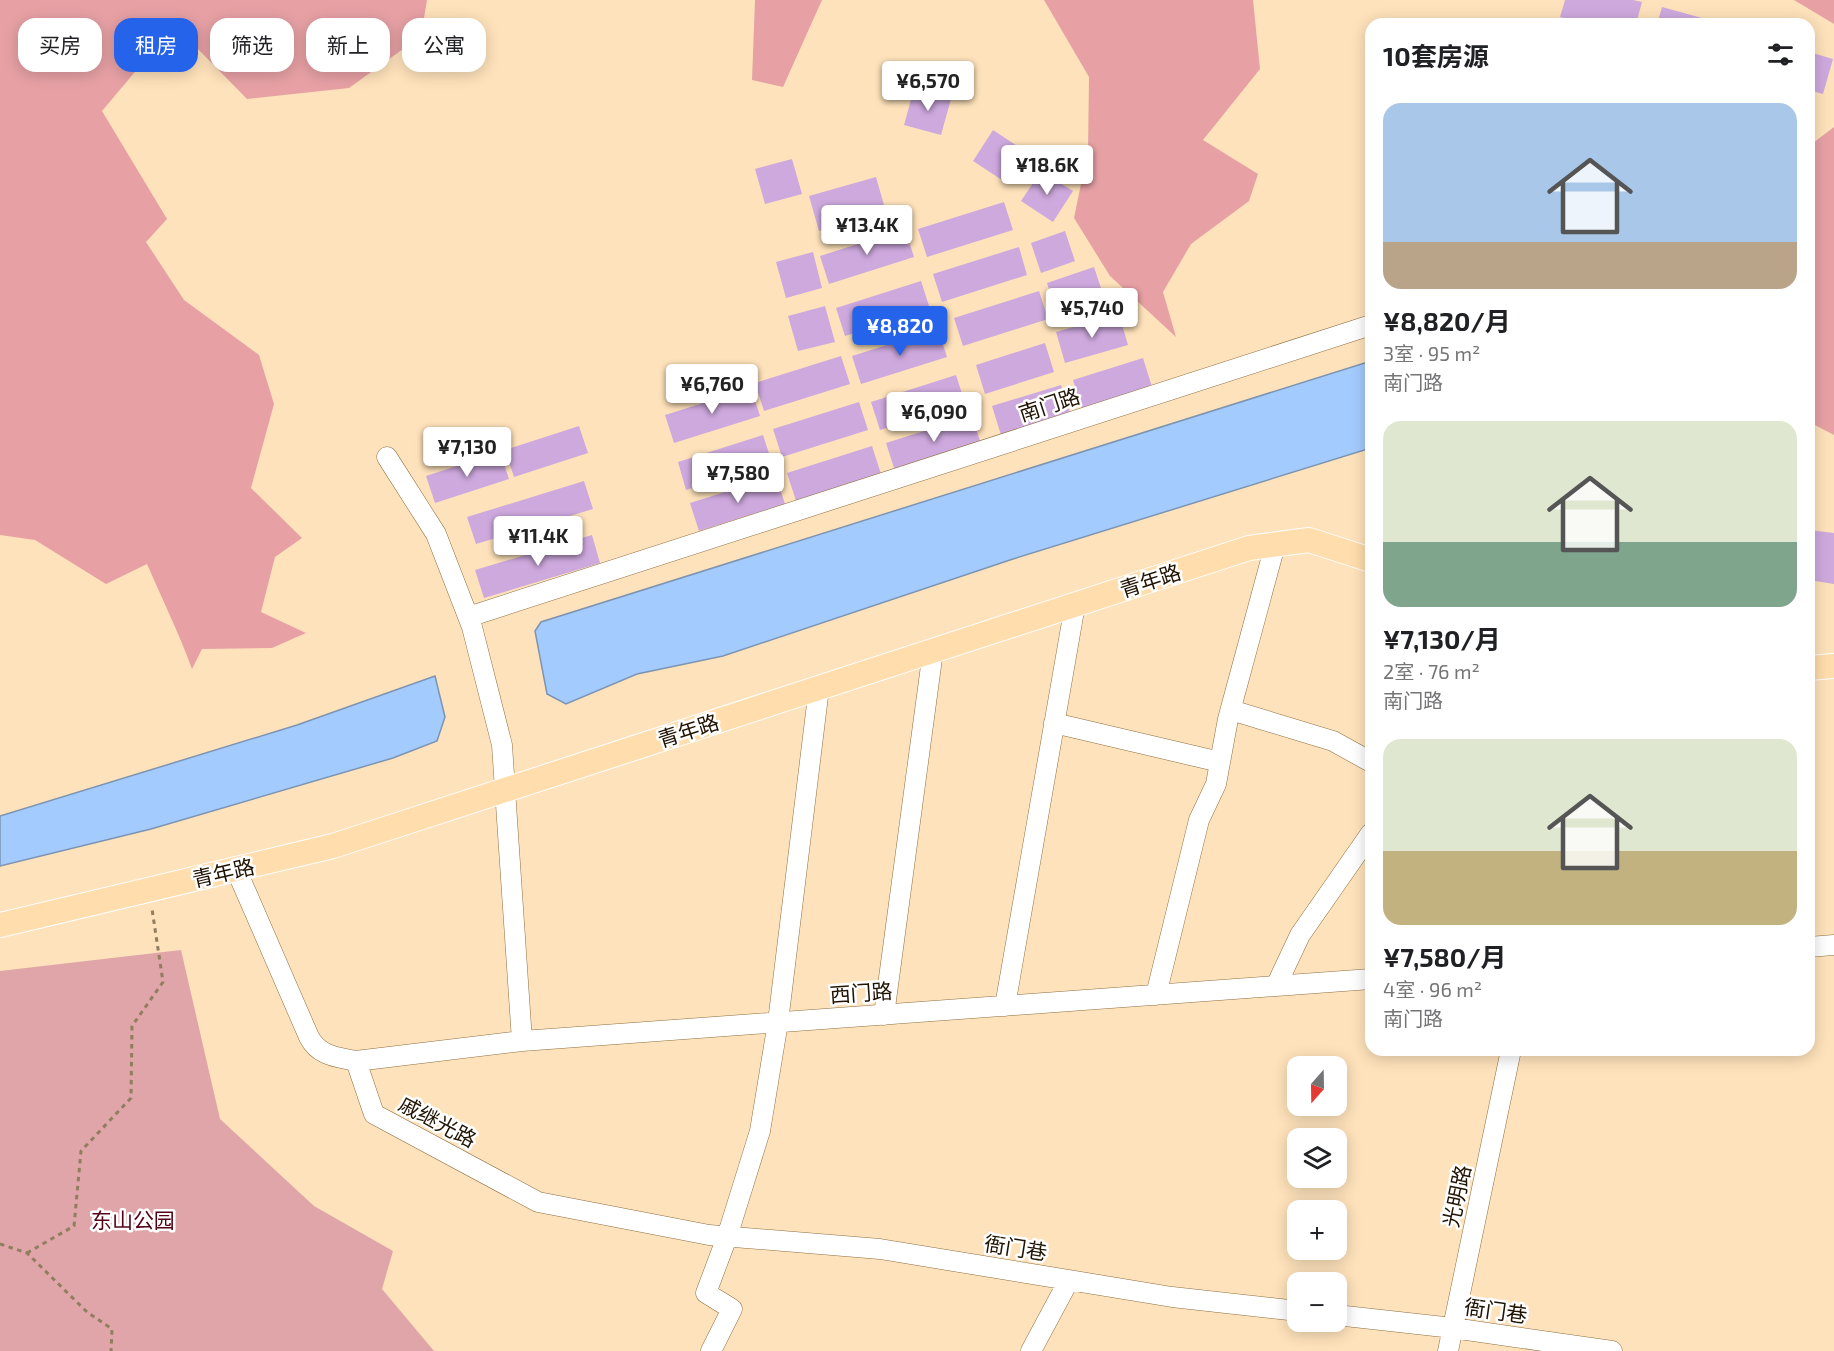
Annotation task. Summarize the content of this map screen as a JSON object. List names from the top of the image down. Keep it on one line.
{"streets":{"main road":["青年路"],"street":["南门路","西门路","戚继光路","光明路","衙门巷"]},"crossings":[["西门路","戚继光路"],["戚继光路","衙门巷"],["光明路","衙门巷"]],"parks":["东山公园"],"north":"bottom","page":{"chip":["买房","租房","筛选","新上","公寓"],"heading":"10套房源","price":["¥6,570","¥18.6K","¥13.4K","¥5,740","¥8,820","¥6,760","¥6,090","¥7,130","¥7,580","¥11.4K"],"list":[{"name":"¥8,820/月","note":"3室 · 95 m² · 南门路"},{"name":"¥7,130/月","note":"2室 · 76 m² · 南门路"},{"name":"¥7,580/月","note":"4室 · 96 m² · 南门路"}],"map_buttons":["+","−"]}}
